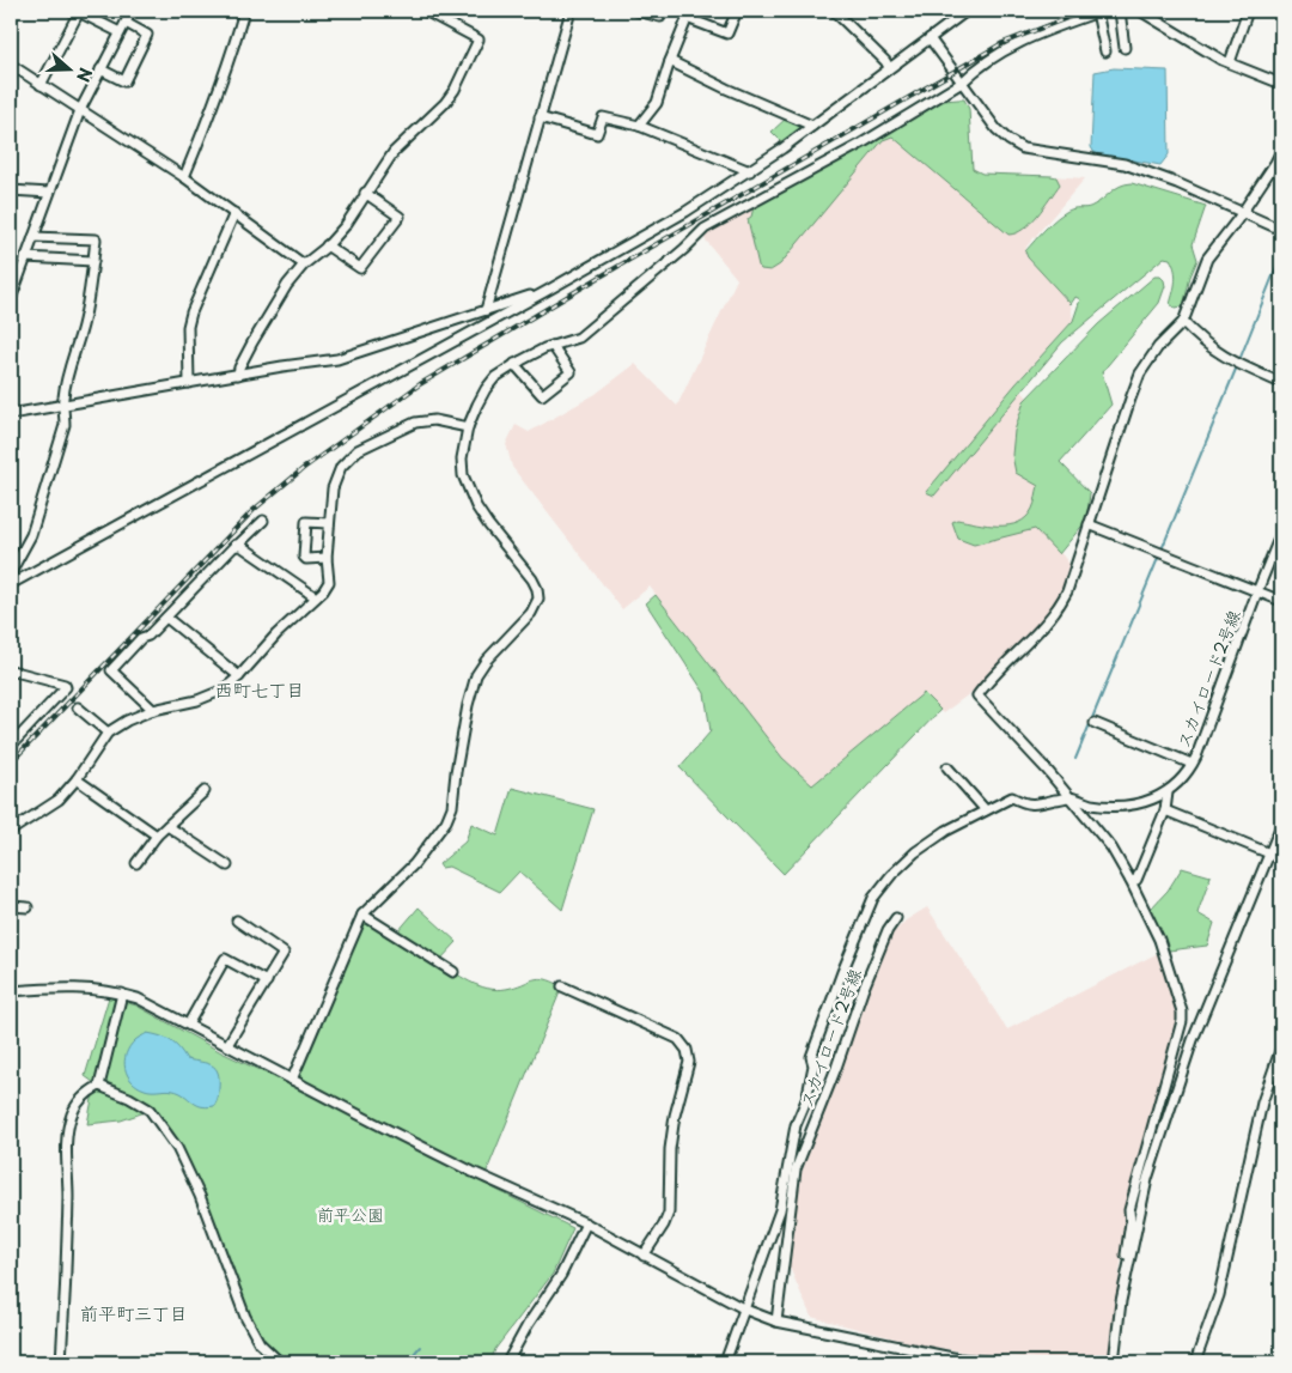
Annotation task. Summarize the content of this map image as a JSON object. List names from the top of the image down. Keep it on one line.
{"streets":{"street":["スカイロード2号線"]},"districts":["西町七丁目","前平町三丁目"],"parks":["前平公園"],"north":"right"}
